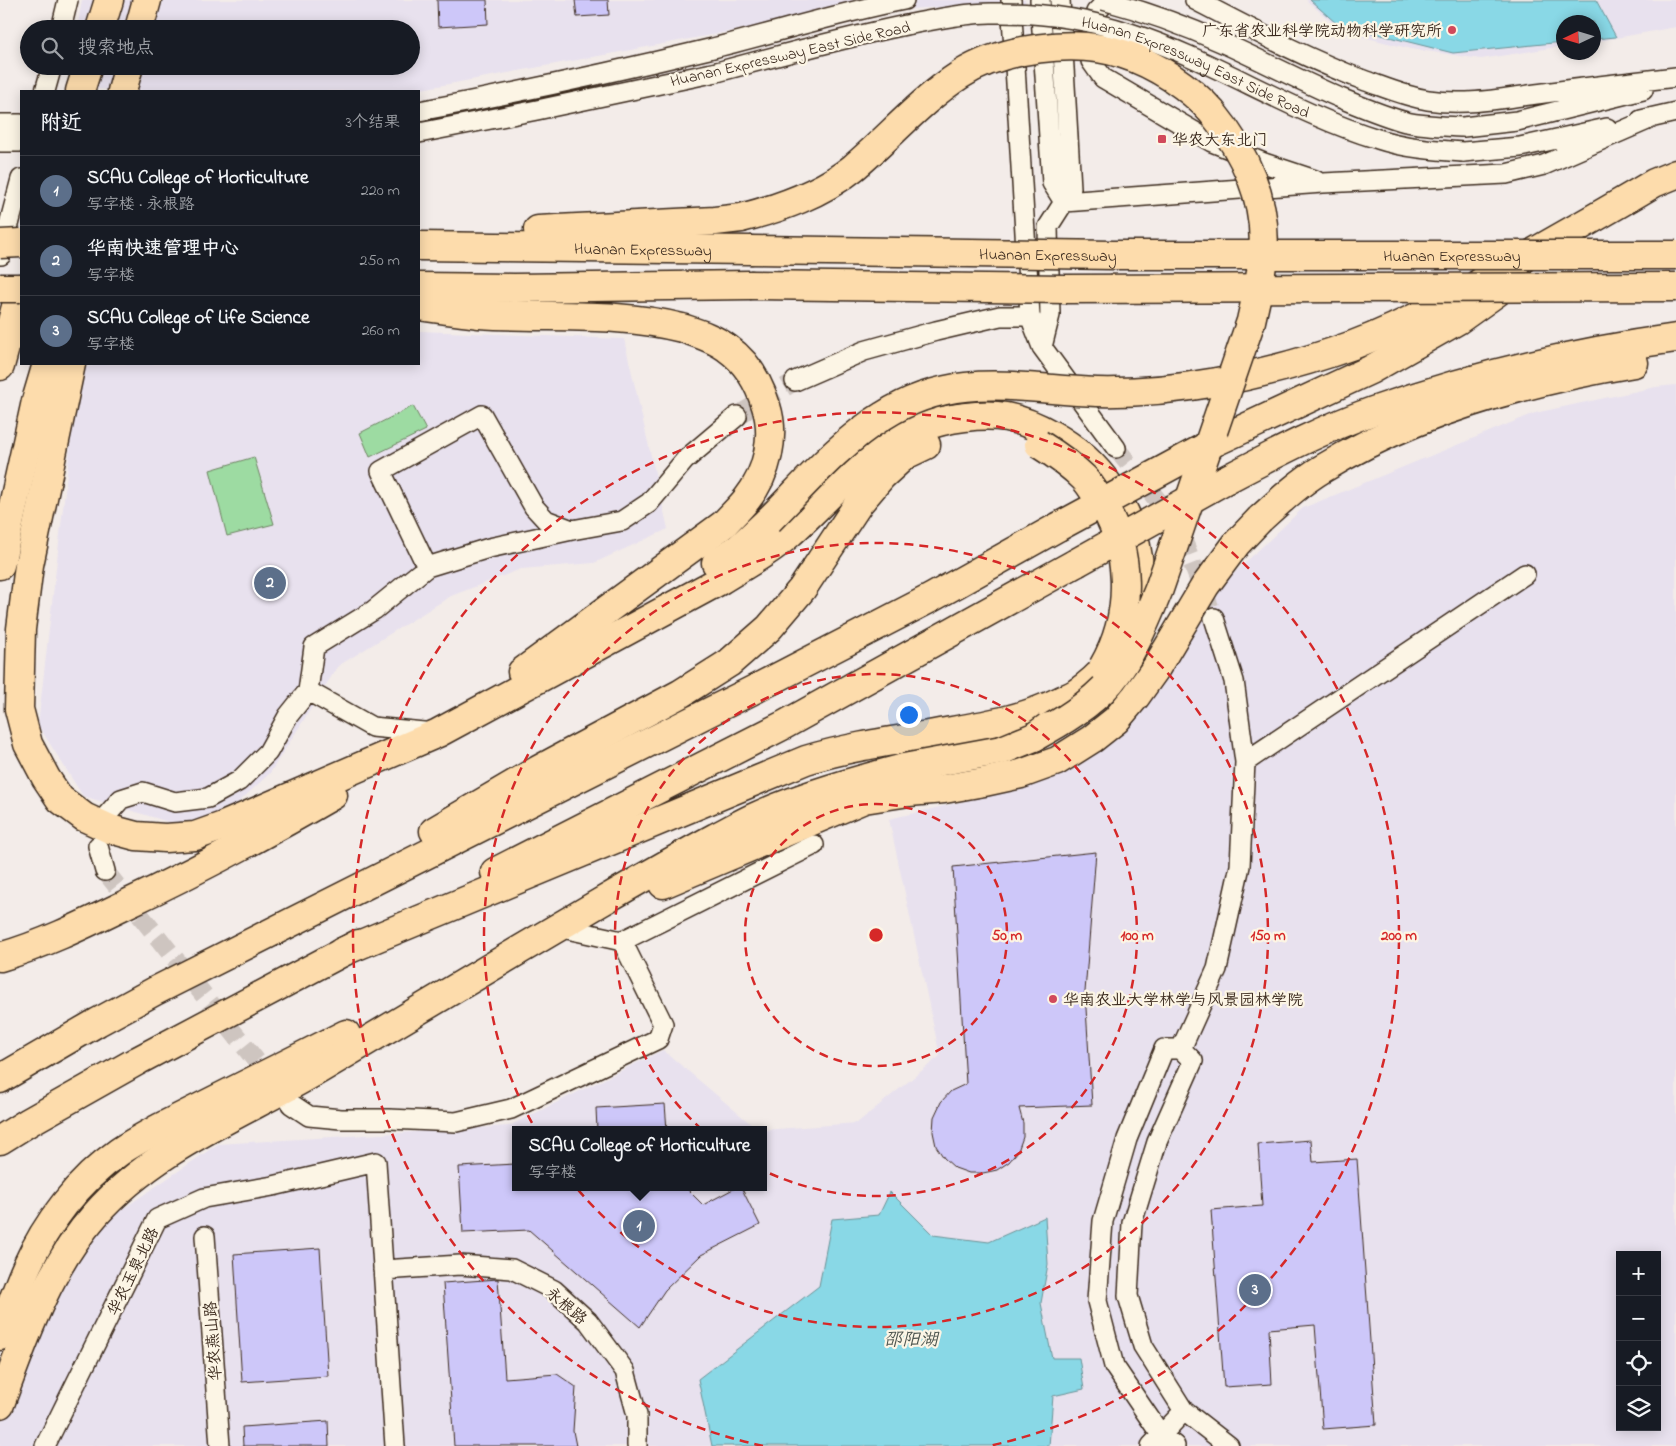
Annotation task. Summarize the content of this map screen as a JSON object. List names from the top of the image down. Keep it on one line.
{"streets":{"highway":["Huanan Expressway"],"street":["Huanan Expressway East Side Road","华农玉泉北路","永根路","华农燕山路"]},"crossings":[["华农玉泉北路","永根路"]],"water":["邵阳湖"],"places":{"other":["广东省农业科学院动物科学研究所","华南农业大学林学与风景园林学院"],"transit":["华农大东北门"]},"north":"left","page":{"search":"搜索地点","heading":["附近","3个结果"],"list":[{"mark":"1","name":"SCAU College of Horticulture","note":"写字楼 · 永根路","value":"220 m"},{"mark":"2","name":"华南快速管理中心","note":"写字楼","value":"250 m"},{"mark":"3","name":"SCAU College of Life Science","note":"写字楼","value":"260 m"}],"pins":["2","1","3"],"popup":["SCAU College of Horticulture","写字楼"],"map_buttons":["+","−"]},"rings":["50 m","100 m","150 m","200 m"]}
